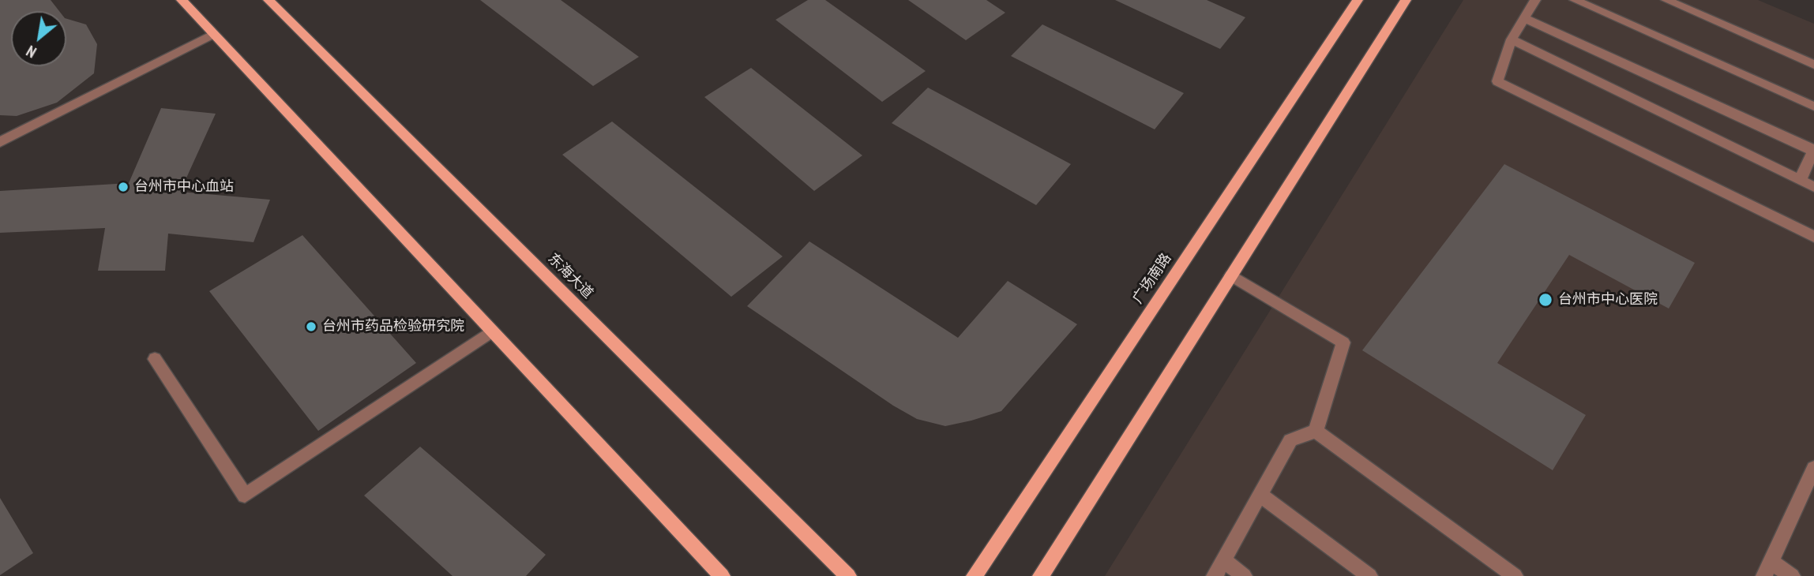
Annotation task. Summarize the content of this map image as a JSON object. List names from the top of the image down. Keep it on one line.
{"streets":{"main road":["东海大道","广场南路"]},"places":["台州市中心血站","台州市中心医院","台州市药品检验研究院"],"north":"bottom left"}
